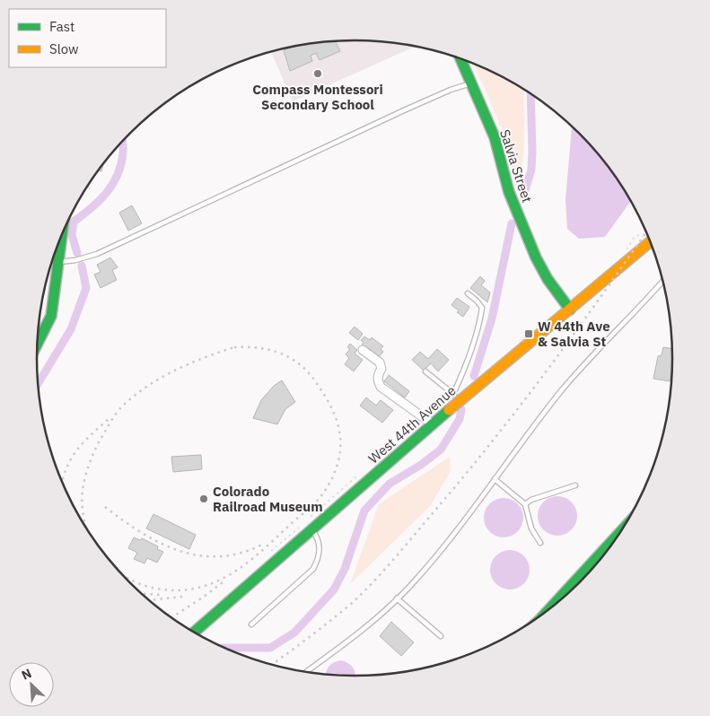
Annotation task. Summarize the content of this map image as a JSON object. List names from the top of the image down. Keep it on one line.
{"streets":{"main road":["Salvia Street","West 44th Avenue"]},"crossings":[["Salvia Street","West 44th Avenue"]],"places":{"other":["Compass Montessori Secondary School","Colorado Railroad Museum"],"transit":["W 44th Ave & Salvia St"]},"legend":["Fast","Slow"],"north":"top left"}
